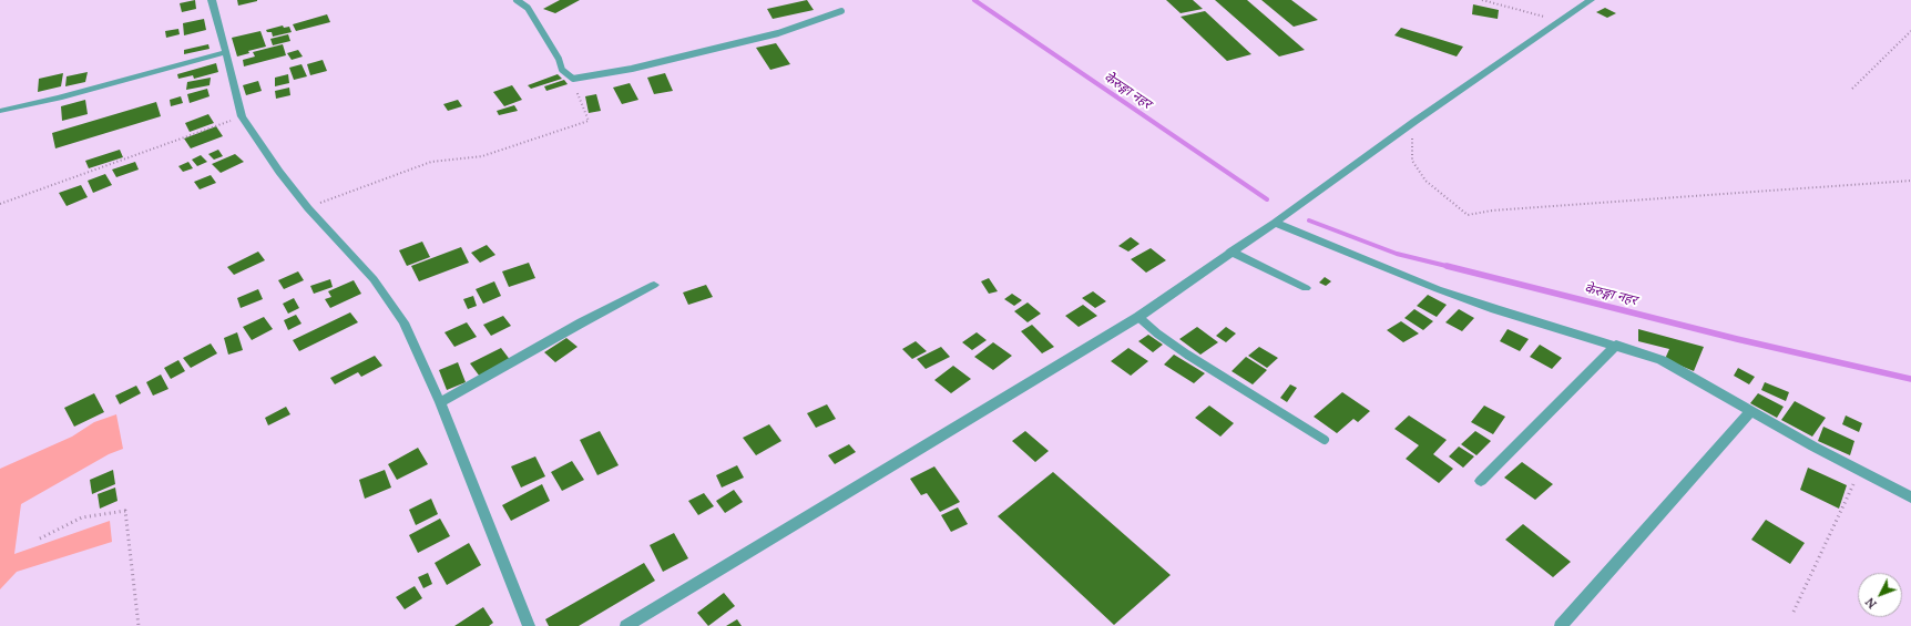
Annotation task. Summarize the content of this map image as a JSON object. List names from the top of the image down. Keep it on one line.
{"water":["केेरुङ्गा नहर","केरुङ्गा नहर"],"north":"bottom left"}
